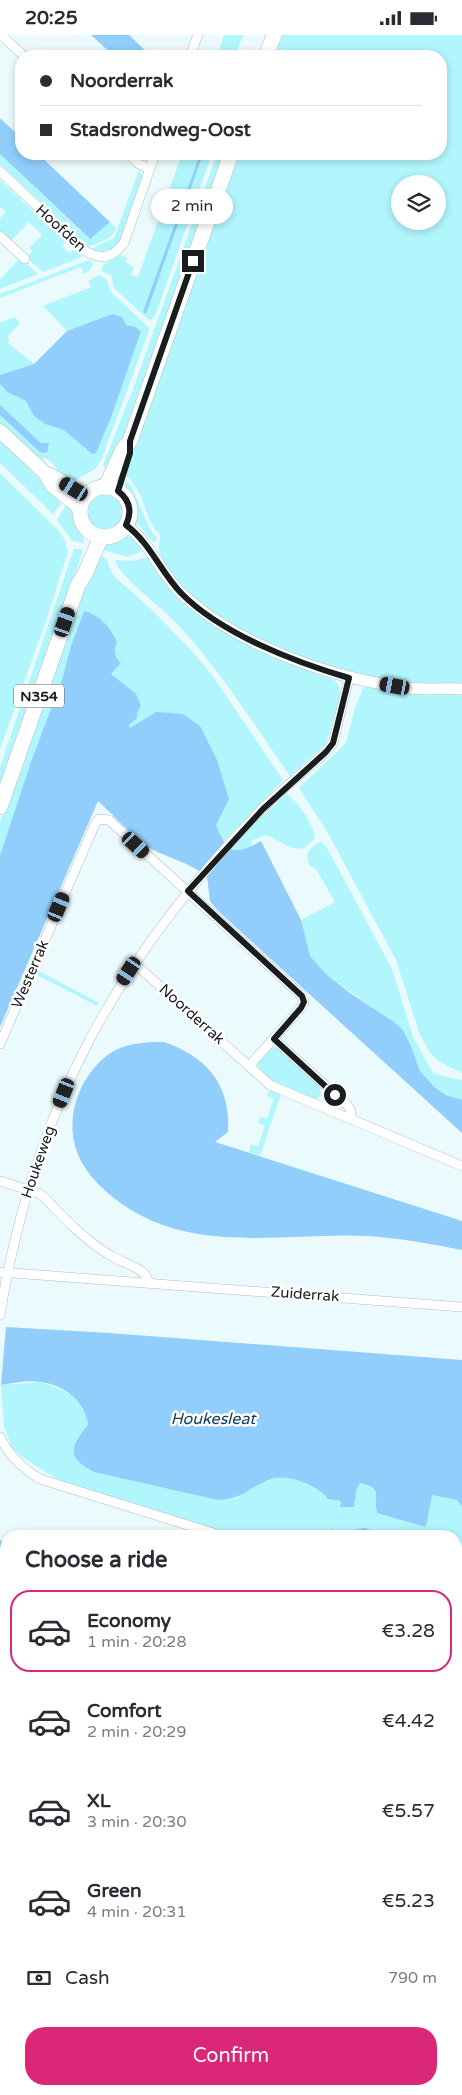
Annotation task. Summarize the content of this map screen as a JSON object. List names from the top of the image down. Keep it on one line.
{"streets":{"main road":["N354"],"street":["Hoofden","Westerrak","Noorderrak","Houkeweg","Zuiderrak"]},"crossings":[["Westerrak","Houkeweg"],["Noorderrak","Houkeweg"],["Houkeweg","Zuiderrak"]],"water":["Houkesleat"],"page":{"status":"20:25","banner":["Noorderrak","Stadsrondweg-Oost"],"bubble":"2 min","heading":"Choose a ride","list":[{"name":"Economy","note":"1 min · 20:28","value":"€3.28"},{"name":"Comfort","note":"2 min · 20:29","value":"€4.42"},{"name":"XL","note":"3 min · 20:30","value":"€5.57"},{"name":"Green","note":"4 min · 20:31","value":"€5.23"}],"pay":["Cash","790 m"],"buttons":"Confirm"}}
